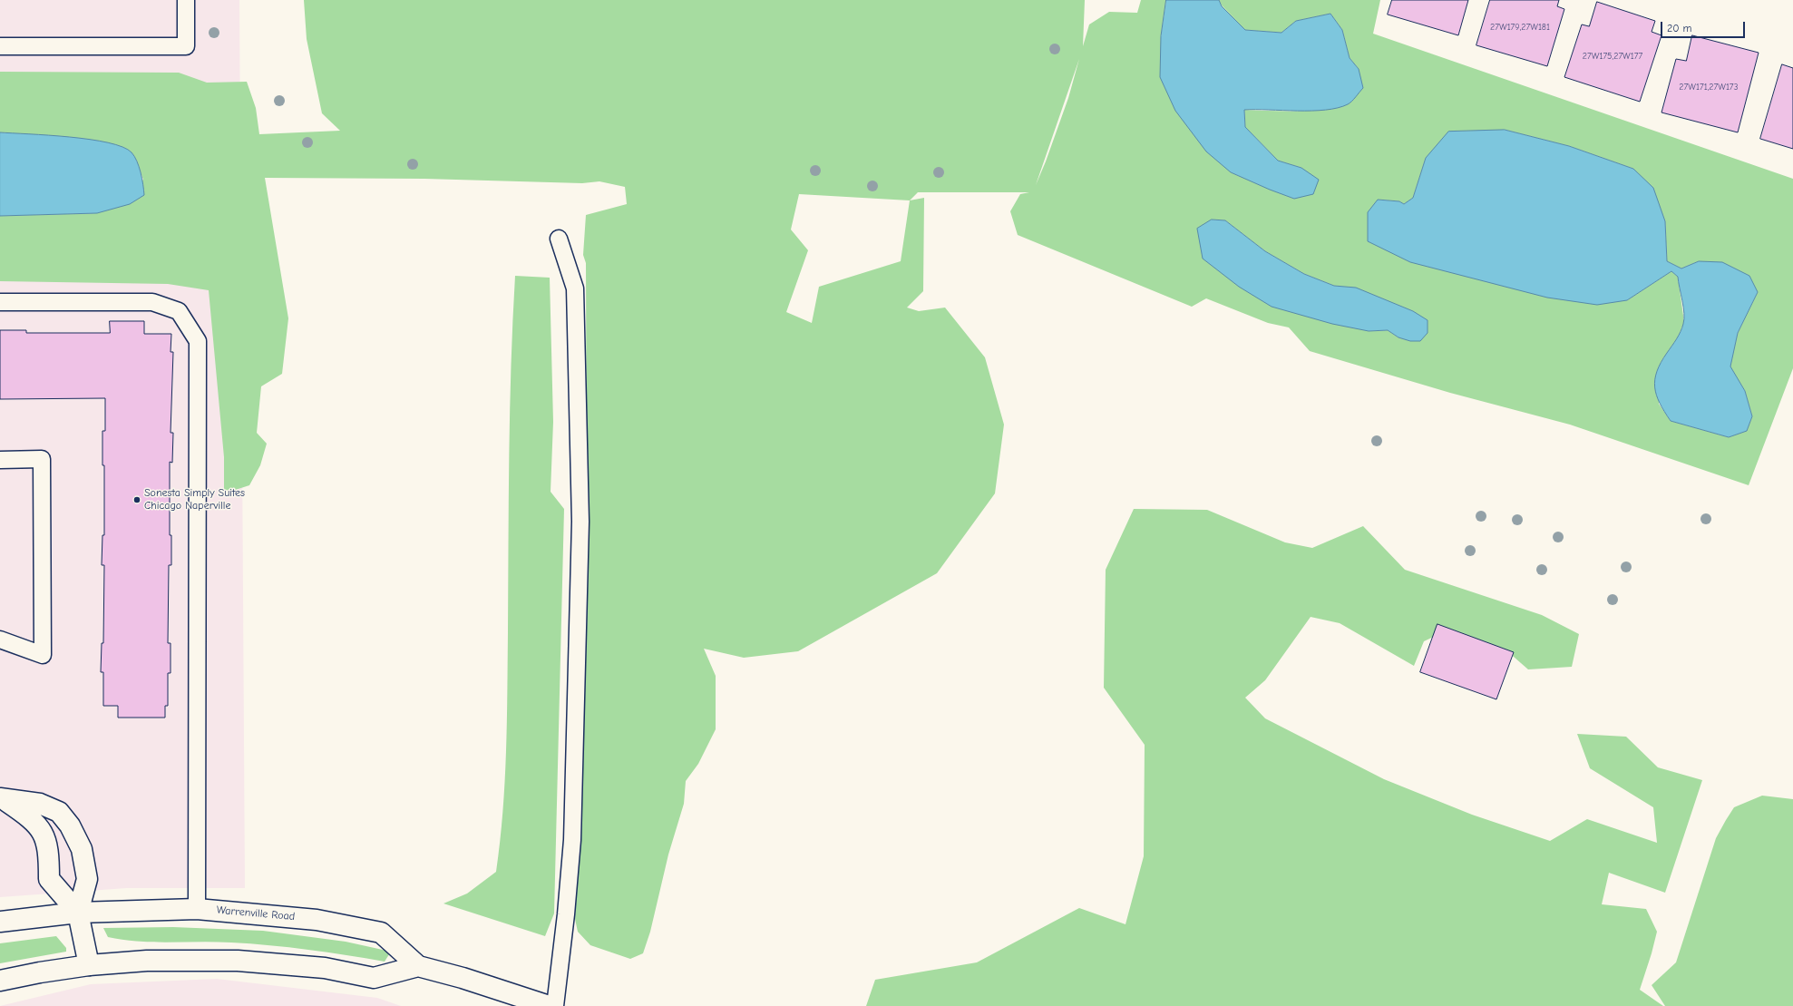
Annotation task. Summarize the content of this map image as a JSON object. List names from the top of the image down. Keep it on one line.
{"streets":{"main road":["Warrenville Road"]},"places":["Sonesta Simply Suites Chicago Naperville"],"house_numbers":["27W179,27W181","27W175,27W177","27W171,27W173"],"scale_bar":"20 m"}
